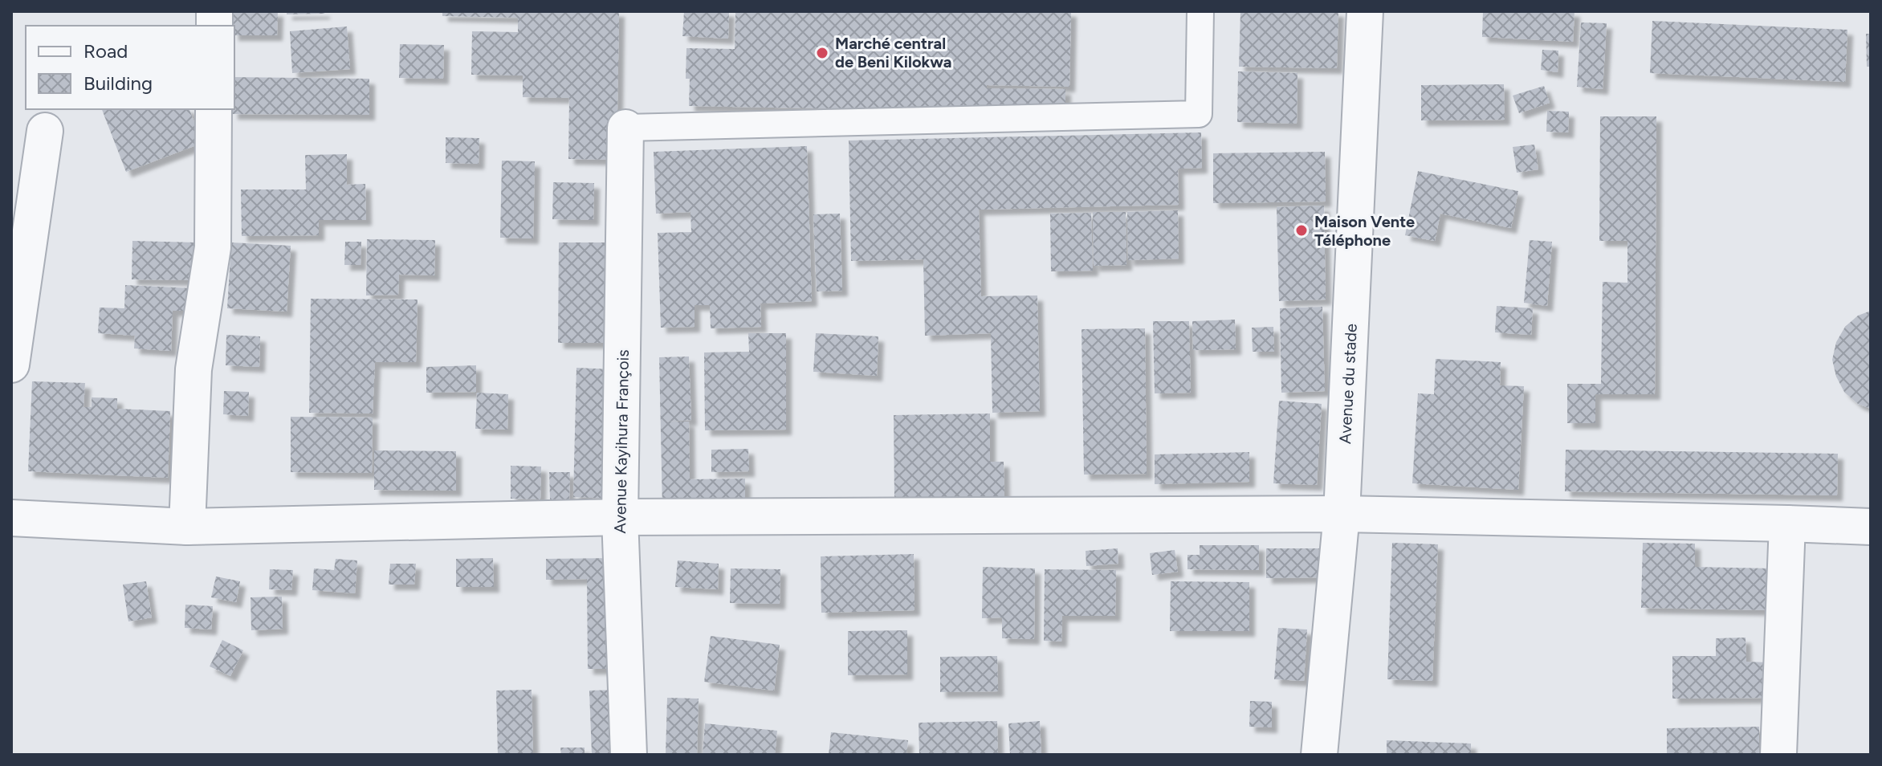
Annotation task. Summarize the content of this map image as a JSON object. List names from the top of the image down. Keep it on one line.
{"streets":{"street":["Avenue du stade","Avenue Kayihura François"]},"places":["Marché central de Beni Kilokwa","Maison Vente Téléphone"],"legend":["Road","Building"]}
